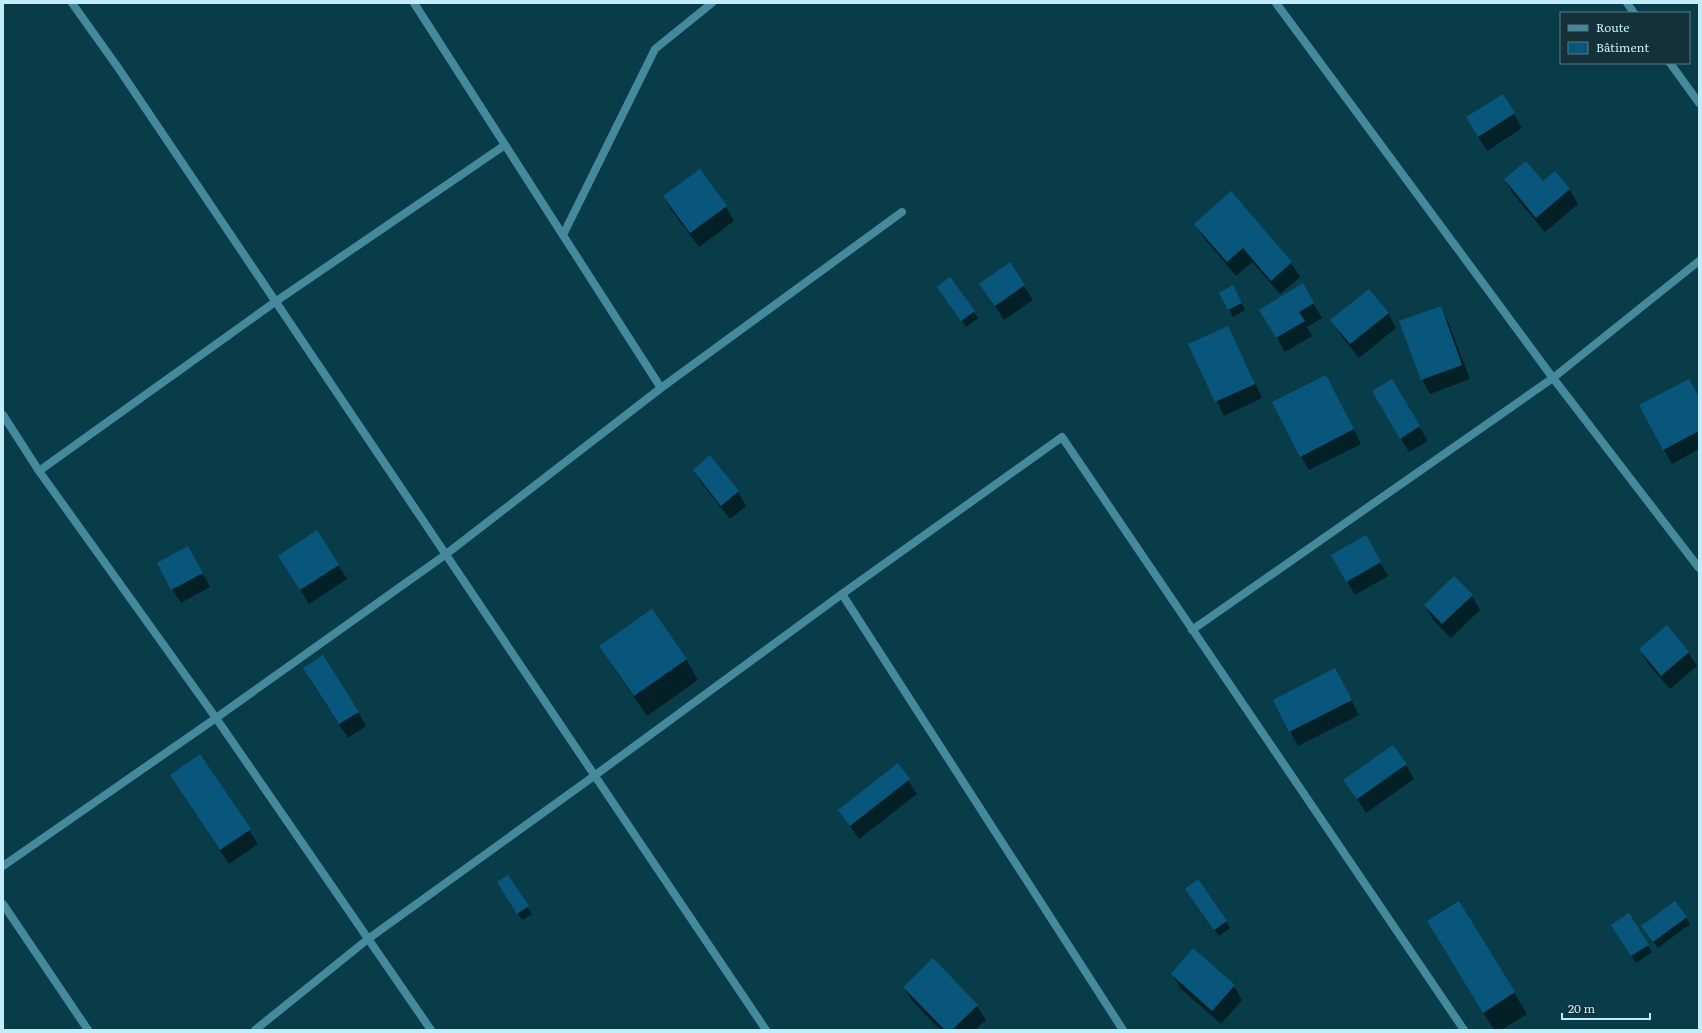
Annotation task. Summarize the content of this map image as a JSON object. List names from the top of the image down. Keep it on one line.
{"legend":["Route","Bâtiment"],"scale_bar":"20 m"}
